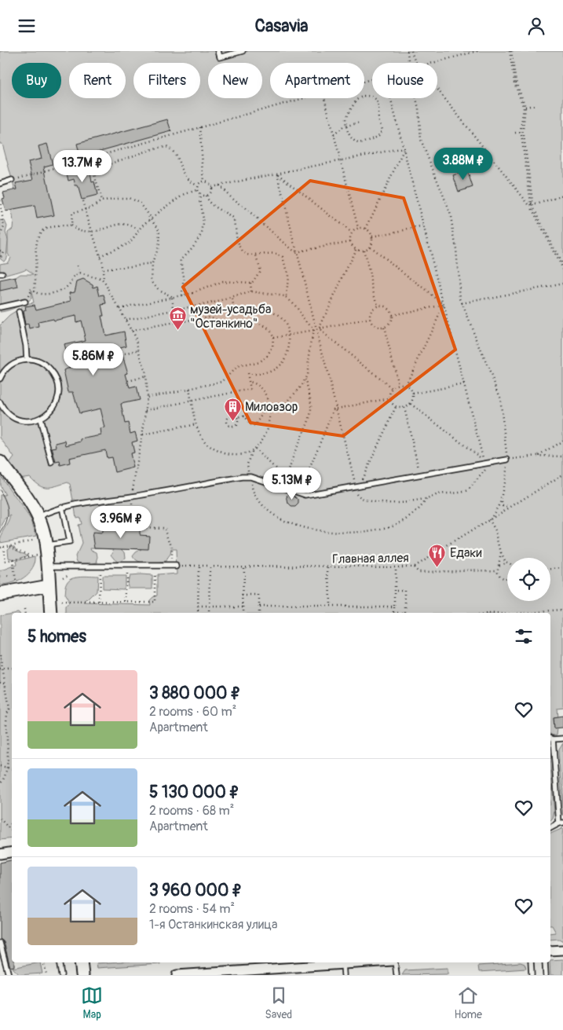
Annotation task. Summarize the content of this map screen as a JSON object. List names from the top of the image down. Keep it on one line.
{"streets":{"path":["Главная аллея"]},"places":{"museum":["музей-усадьба \"Останкино\""],"building":["Миловзор"],"restaurant":["Едаки"]},"page":{"header":"Casavia","chip":["Buy","Rent","Filters","New","Apartment","House"],"price":["3.88M ₽","13.7M ₽","5.86M ₽","5.13M ₽","3.96M ₽"],"heading":"5 homes","list":[{"name":"3 880 000 ₽","note":"2 rooms · 60 m² · Apartment"},{"name":"5 130 000 ₽","note":"2 rooms · 68 m² · Apartment"},{"name":"3 960 000 ₽","note":"2 rooms · 54 m² · 1-я Останкинская улица"}],"tabs":["Map","Saved","Home"]}}
